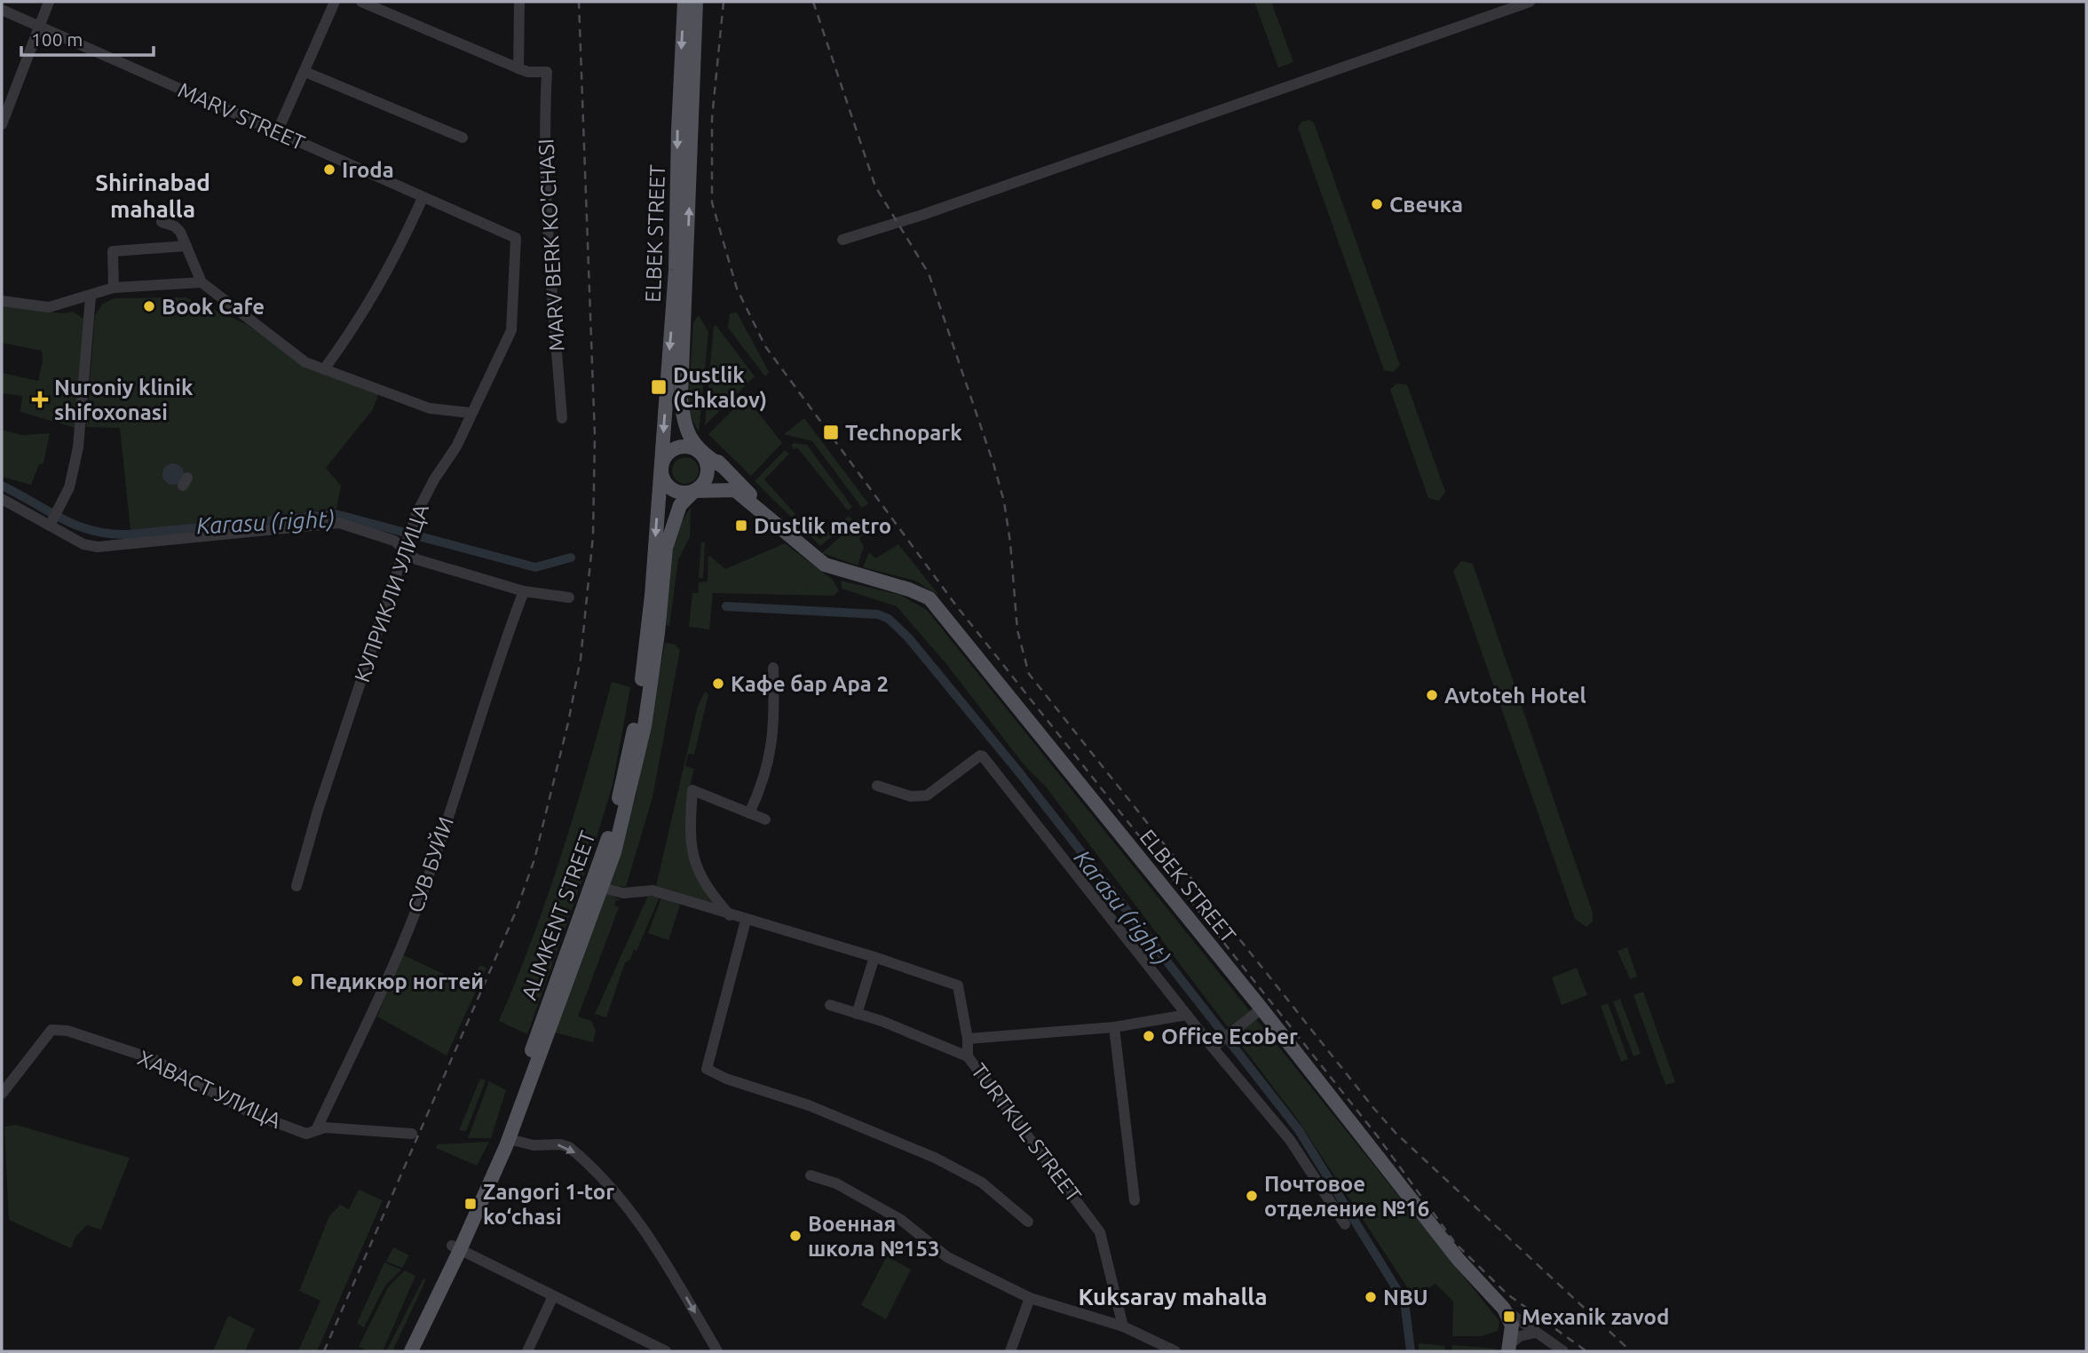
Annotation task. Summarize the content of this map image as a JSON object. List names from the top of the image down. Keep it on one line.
{"streets":{"main road":["ELBEK STREET","ALIMKENT STREET"],"street":["MARV STREET","MARV BERK KO'CHASI","КУПРИКЛИ УЛИЦА","СУВ БУЙИ","ХАВАСТ УЛИЦА","TURTKUL STREET"]},"crossings":[["MARV STREET","КУПРИКЛИ УЛИЦА"],["ELBEK STREET","ALIMKENT STREET"],["СУВ БУЙИ","ХАВАСТ УЛИЦА"],["ALIMKENT STREET","TURTKUL STREET"]],"districts":["Shirinabad mahalla","Kuksaray mahalla"],"water":["Karasu (right)"],"places":{"other":["Iroda","Свечка","Book Cafe","Кафе бар Ара 2","Avtoteh Hotel","Педикюр ногтей","Office Ecober","Почтовое отделение №16","Военная школа №153","NBU"],"transit":["Dustlik (Chkalov)","Technopark","Dustlik metro","Zangori 1-tor ko‘chasi","Mexanik zavod"],"health":["Nuroniy klinik shifoxonasi"]},"scale_bar":"100 m"}
